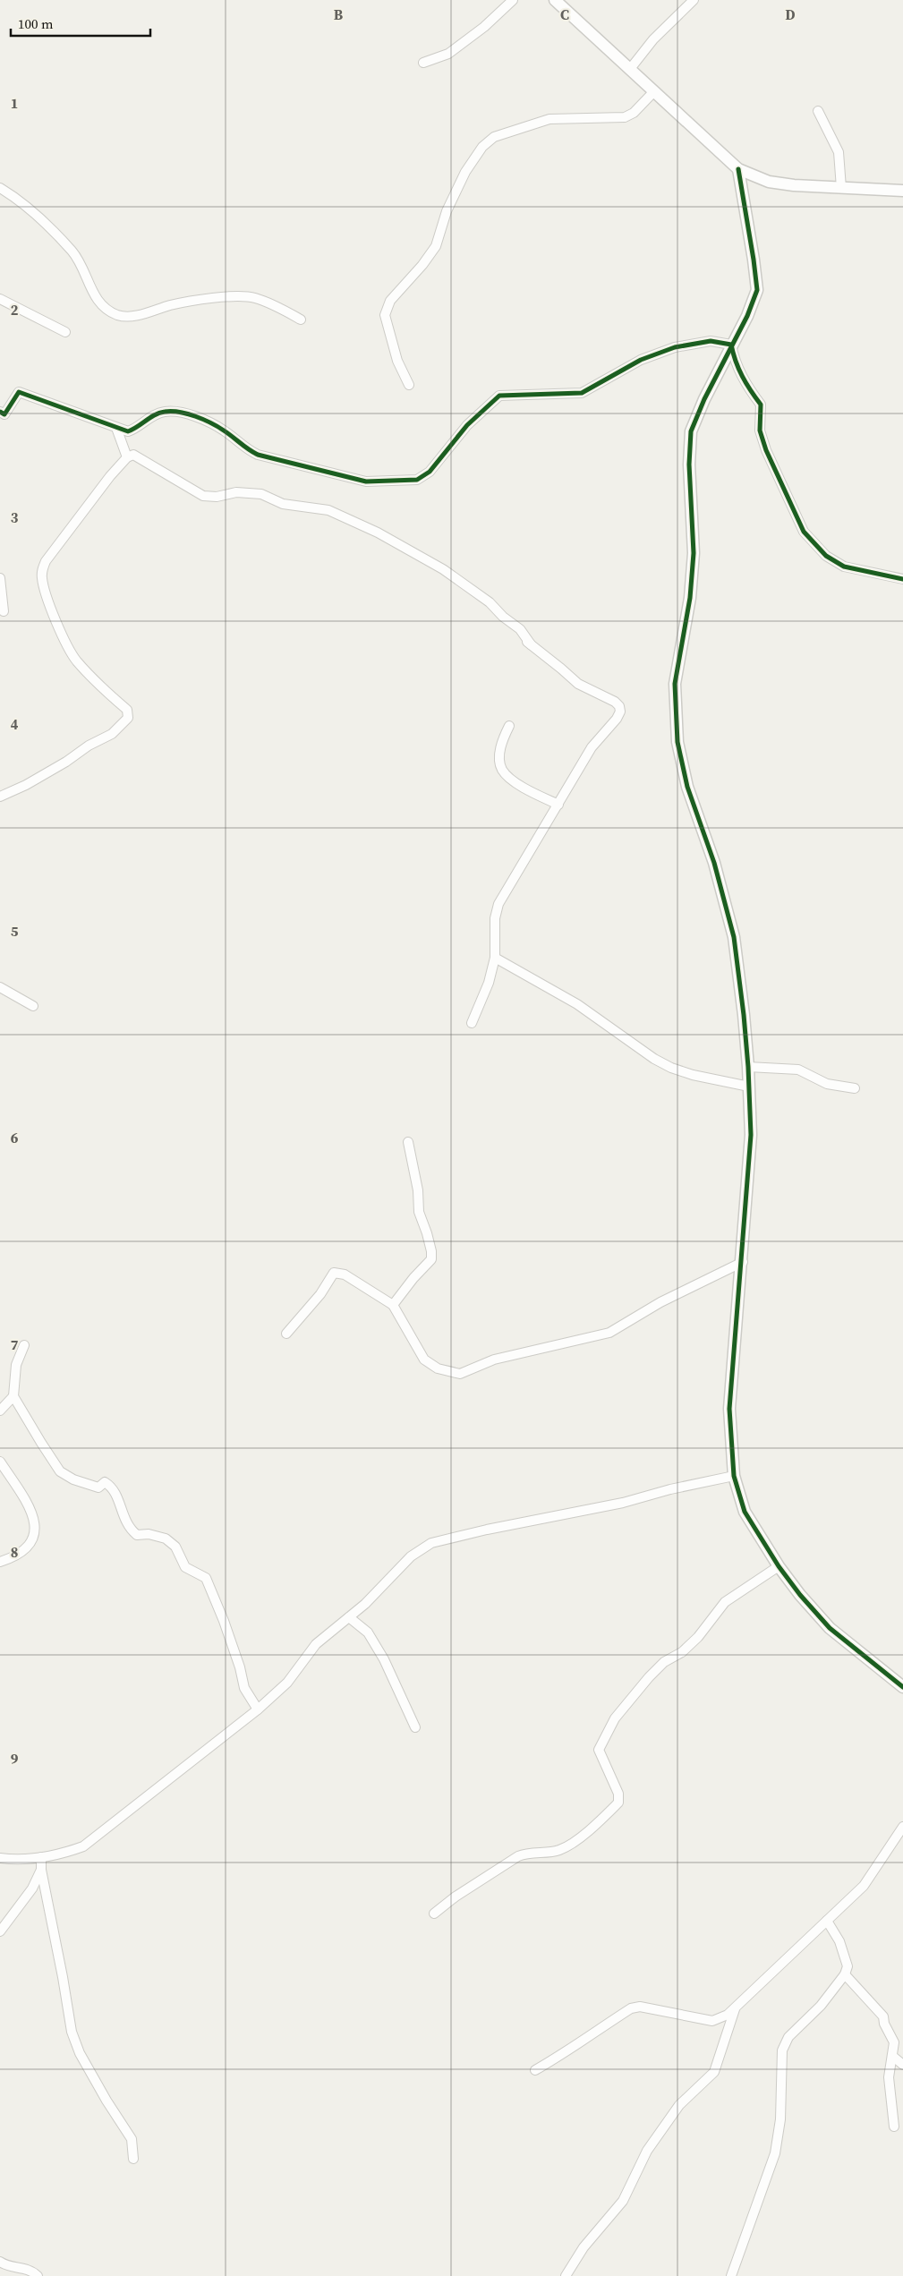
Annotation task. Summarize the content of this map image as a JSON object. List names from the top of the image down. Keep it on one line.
{"scale_bar":"100 m","grid":{"columns":["B","C","D"],"rows":["1","2","3","4","5","6","7","8","9"]}}
